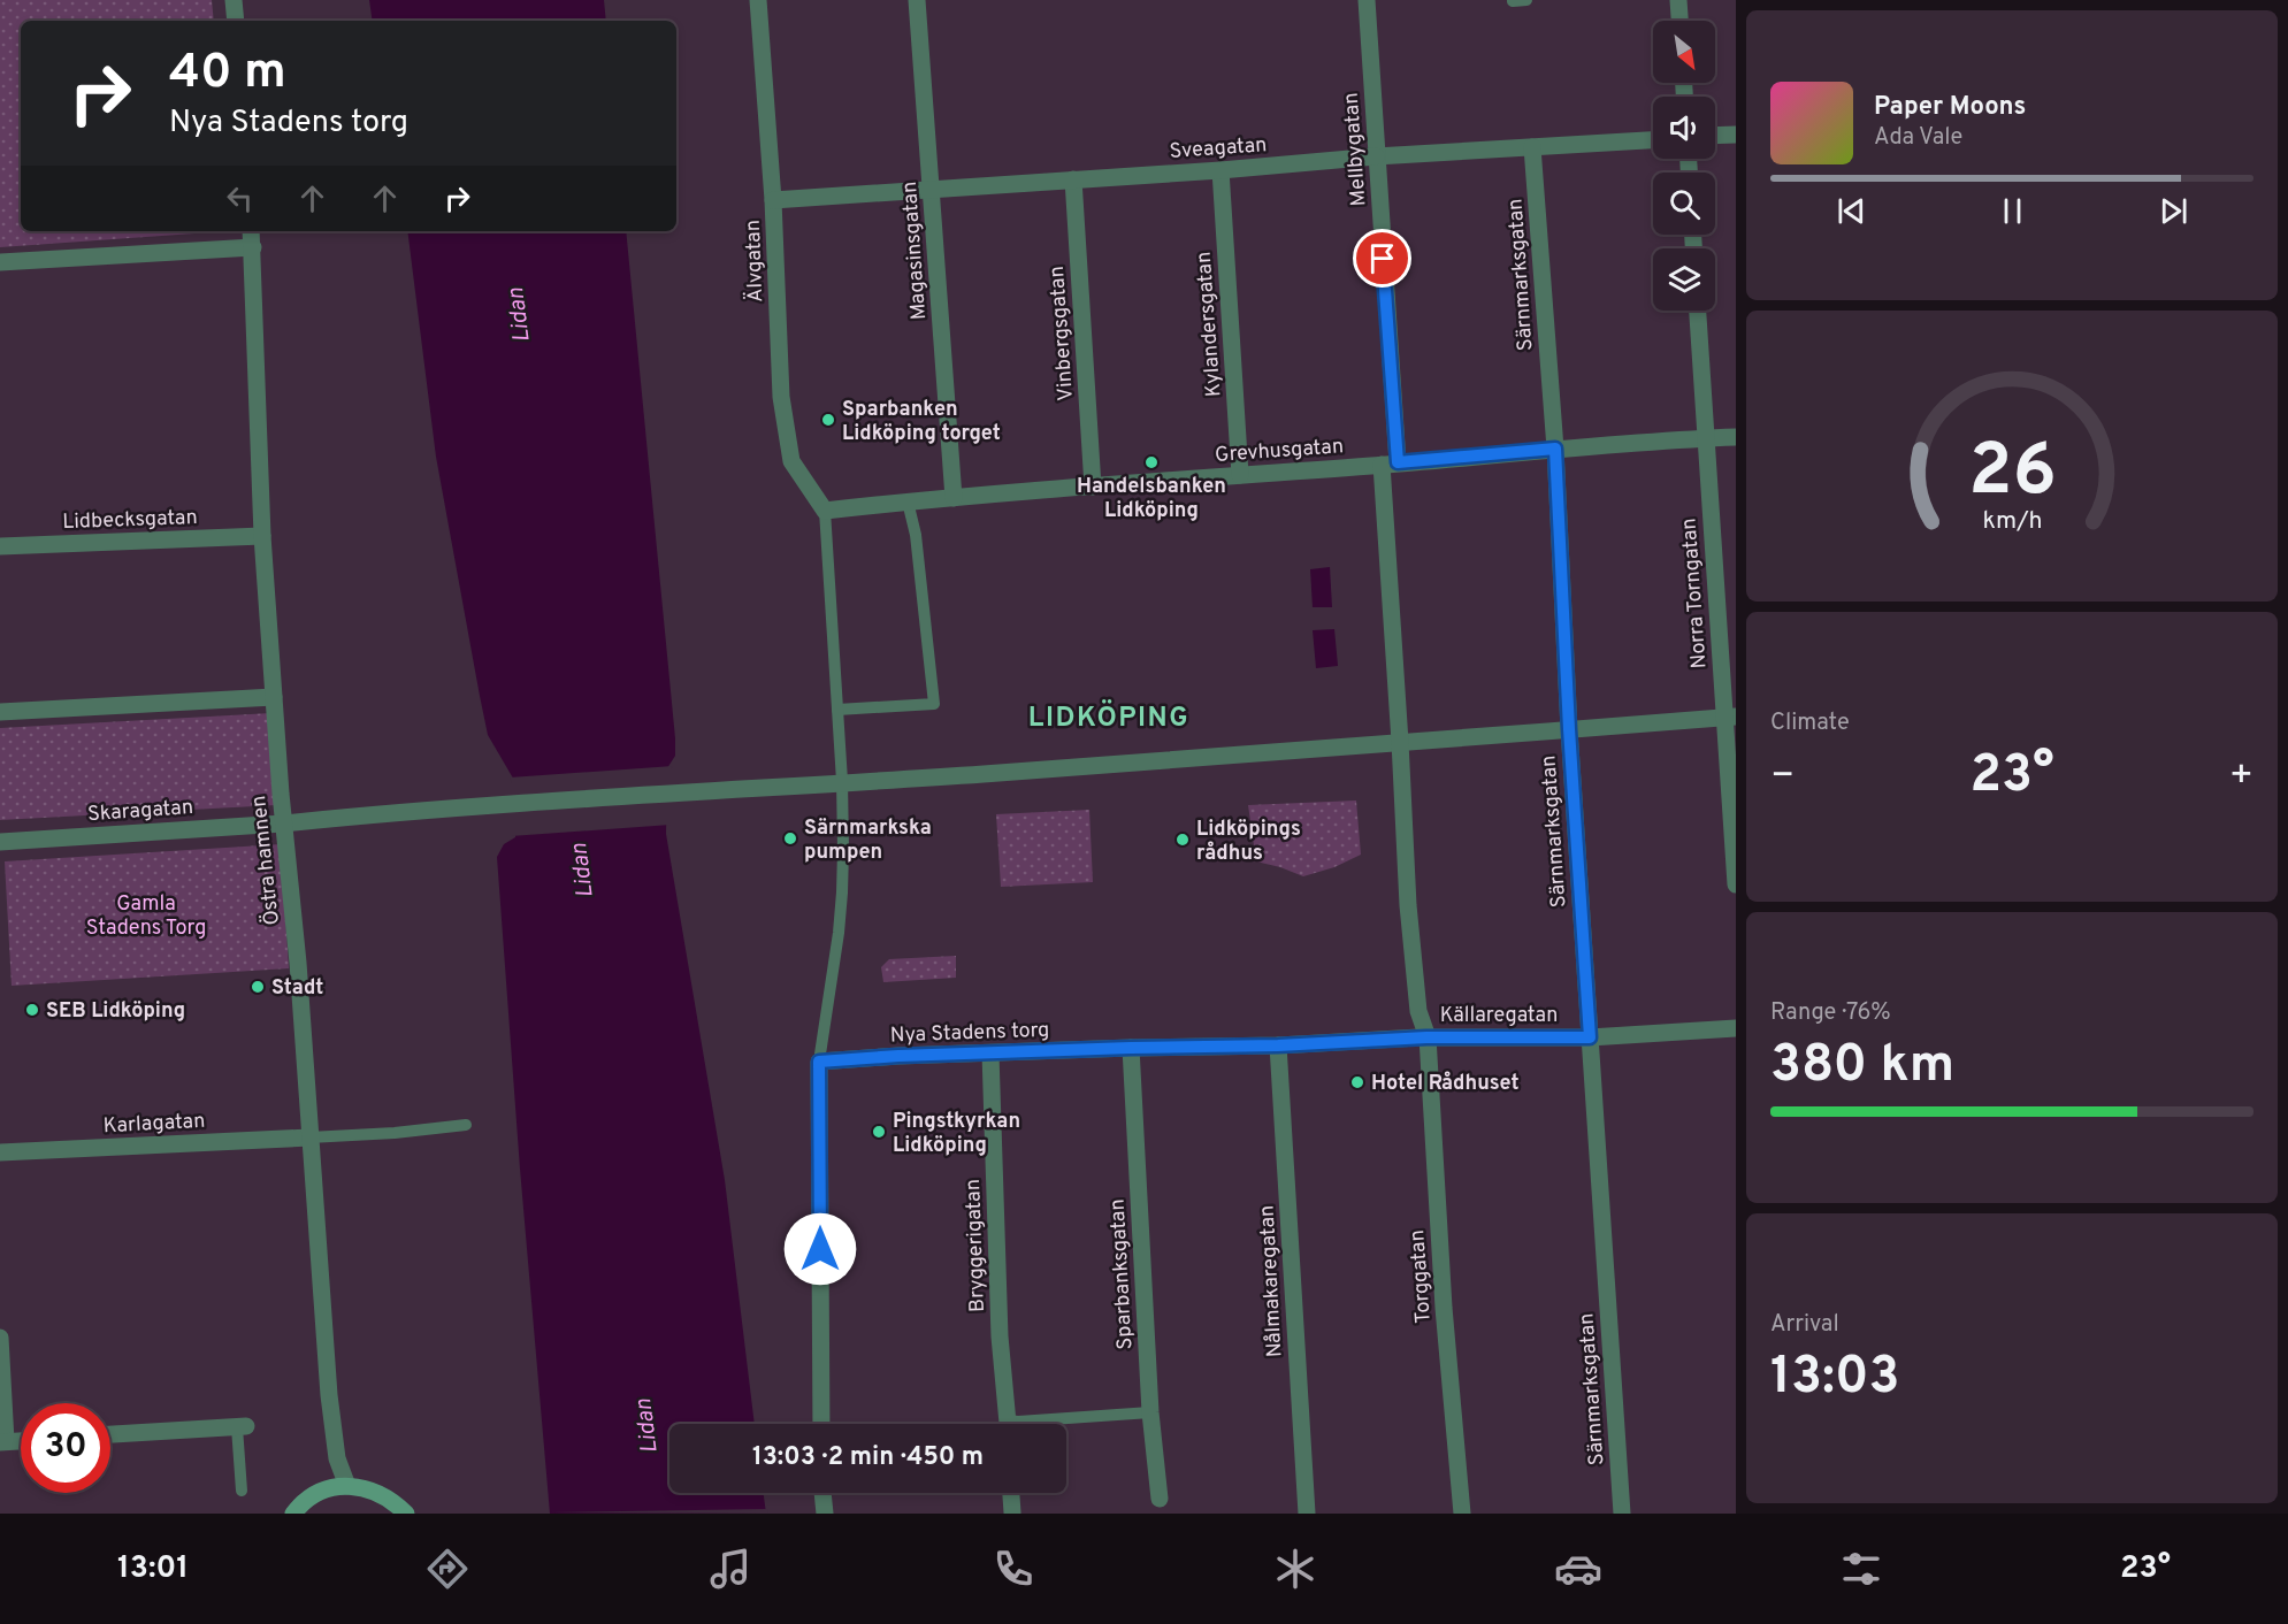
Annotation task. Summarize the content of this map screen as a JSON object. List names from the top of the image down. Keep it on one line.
{"streets":{"street":["Sveagatan","Mellbygatan","Magasinsgatan","Älvgatan","Särnmarksgatan","Kylandersgatan","Vinbergsgatan","Grevhusgatan","Lidbecksgatan","Norra Torngatan","Skaragatan","Östra hamnen","Källaregatan","Nya Stadens torg","Karlagatan","Bryggerigatan","Sparbanksgatan","Torggatan","Nålmakaregatan"]},"crossings":[["Sveagatan","Mellbygatan"],["Sveagatan","Magasinsgatan"],["Sveagatan","Älvgatan"],["Sveagatan","Särnmarksgatan"],["Sveagatan","Kylandersgatan"],["Sveagatan","Vinbergsgatan"],["Mellbygatan","Grevhusgatan"],["Mellbygatan","Skaragatan"],["Mellbygatan","Torggatan"],["Magasinsgatan","Grevhusgatan"],["Älvgatan","Grevhusgatan"],["Särnmarksgatan","Grevhusgatan"],["Särnmarksgatan","Skaragatan"],["Särnmarksgatan","Källaregatan"],["Kylandersgatan","Grevhusgatan"],["Vinbergsgatan","Grevhusgatan"],["Grevhusgatan","Norra Torngatan"],["Lidbecksgatan","Östra hamnen"],["Norra Torngatan","Skaragatan"],["Skaragatan","Östra hamnen"],["Skaragatan","Torggatan"],["Östra hamnen","Karlagatan"],["Källaregatan","Nya Stadens torg"],["Källaregatan","Torggatan"],["Nya Stadens torg","Bryggerigatan"],["Nya Stadens torg","Sparbanksgatan"],["Nya Stadens torg","Torggatan"],["Nya Stadens torg","Nålmakaregatan"]],"districts":["LIDKÖPING"],"water":["Lidan"],"parks":["Gamla Stadens Torg"],"places":["Sparbanken Lidköping torget","Handelsbanken Lidköping","Särnmarkska pumpen","Lidköpings rådhus","Stadt","SEB Lidköping","Hotel Rådhuset","Pingstkyrkan Lidköping"],"north":"bottom right","page":{"turn":["40 m","Nya Stadens torg"],"song":["Paper Moons","Ada Vale"],"tile":["Climate",["Range · 76%","380 km"],["Arrival","13:03"]],"heat":["−","23°","+"],"limit":"30","trip":"13:03 · 2 min · 450 m","tabs":["13:01","23°"],"gauge":["26","km/h"]}}
